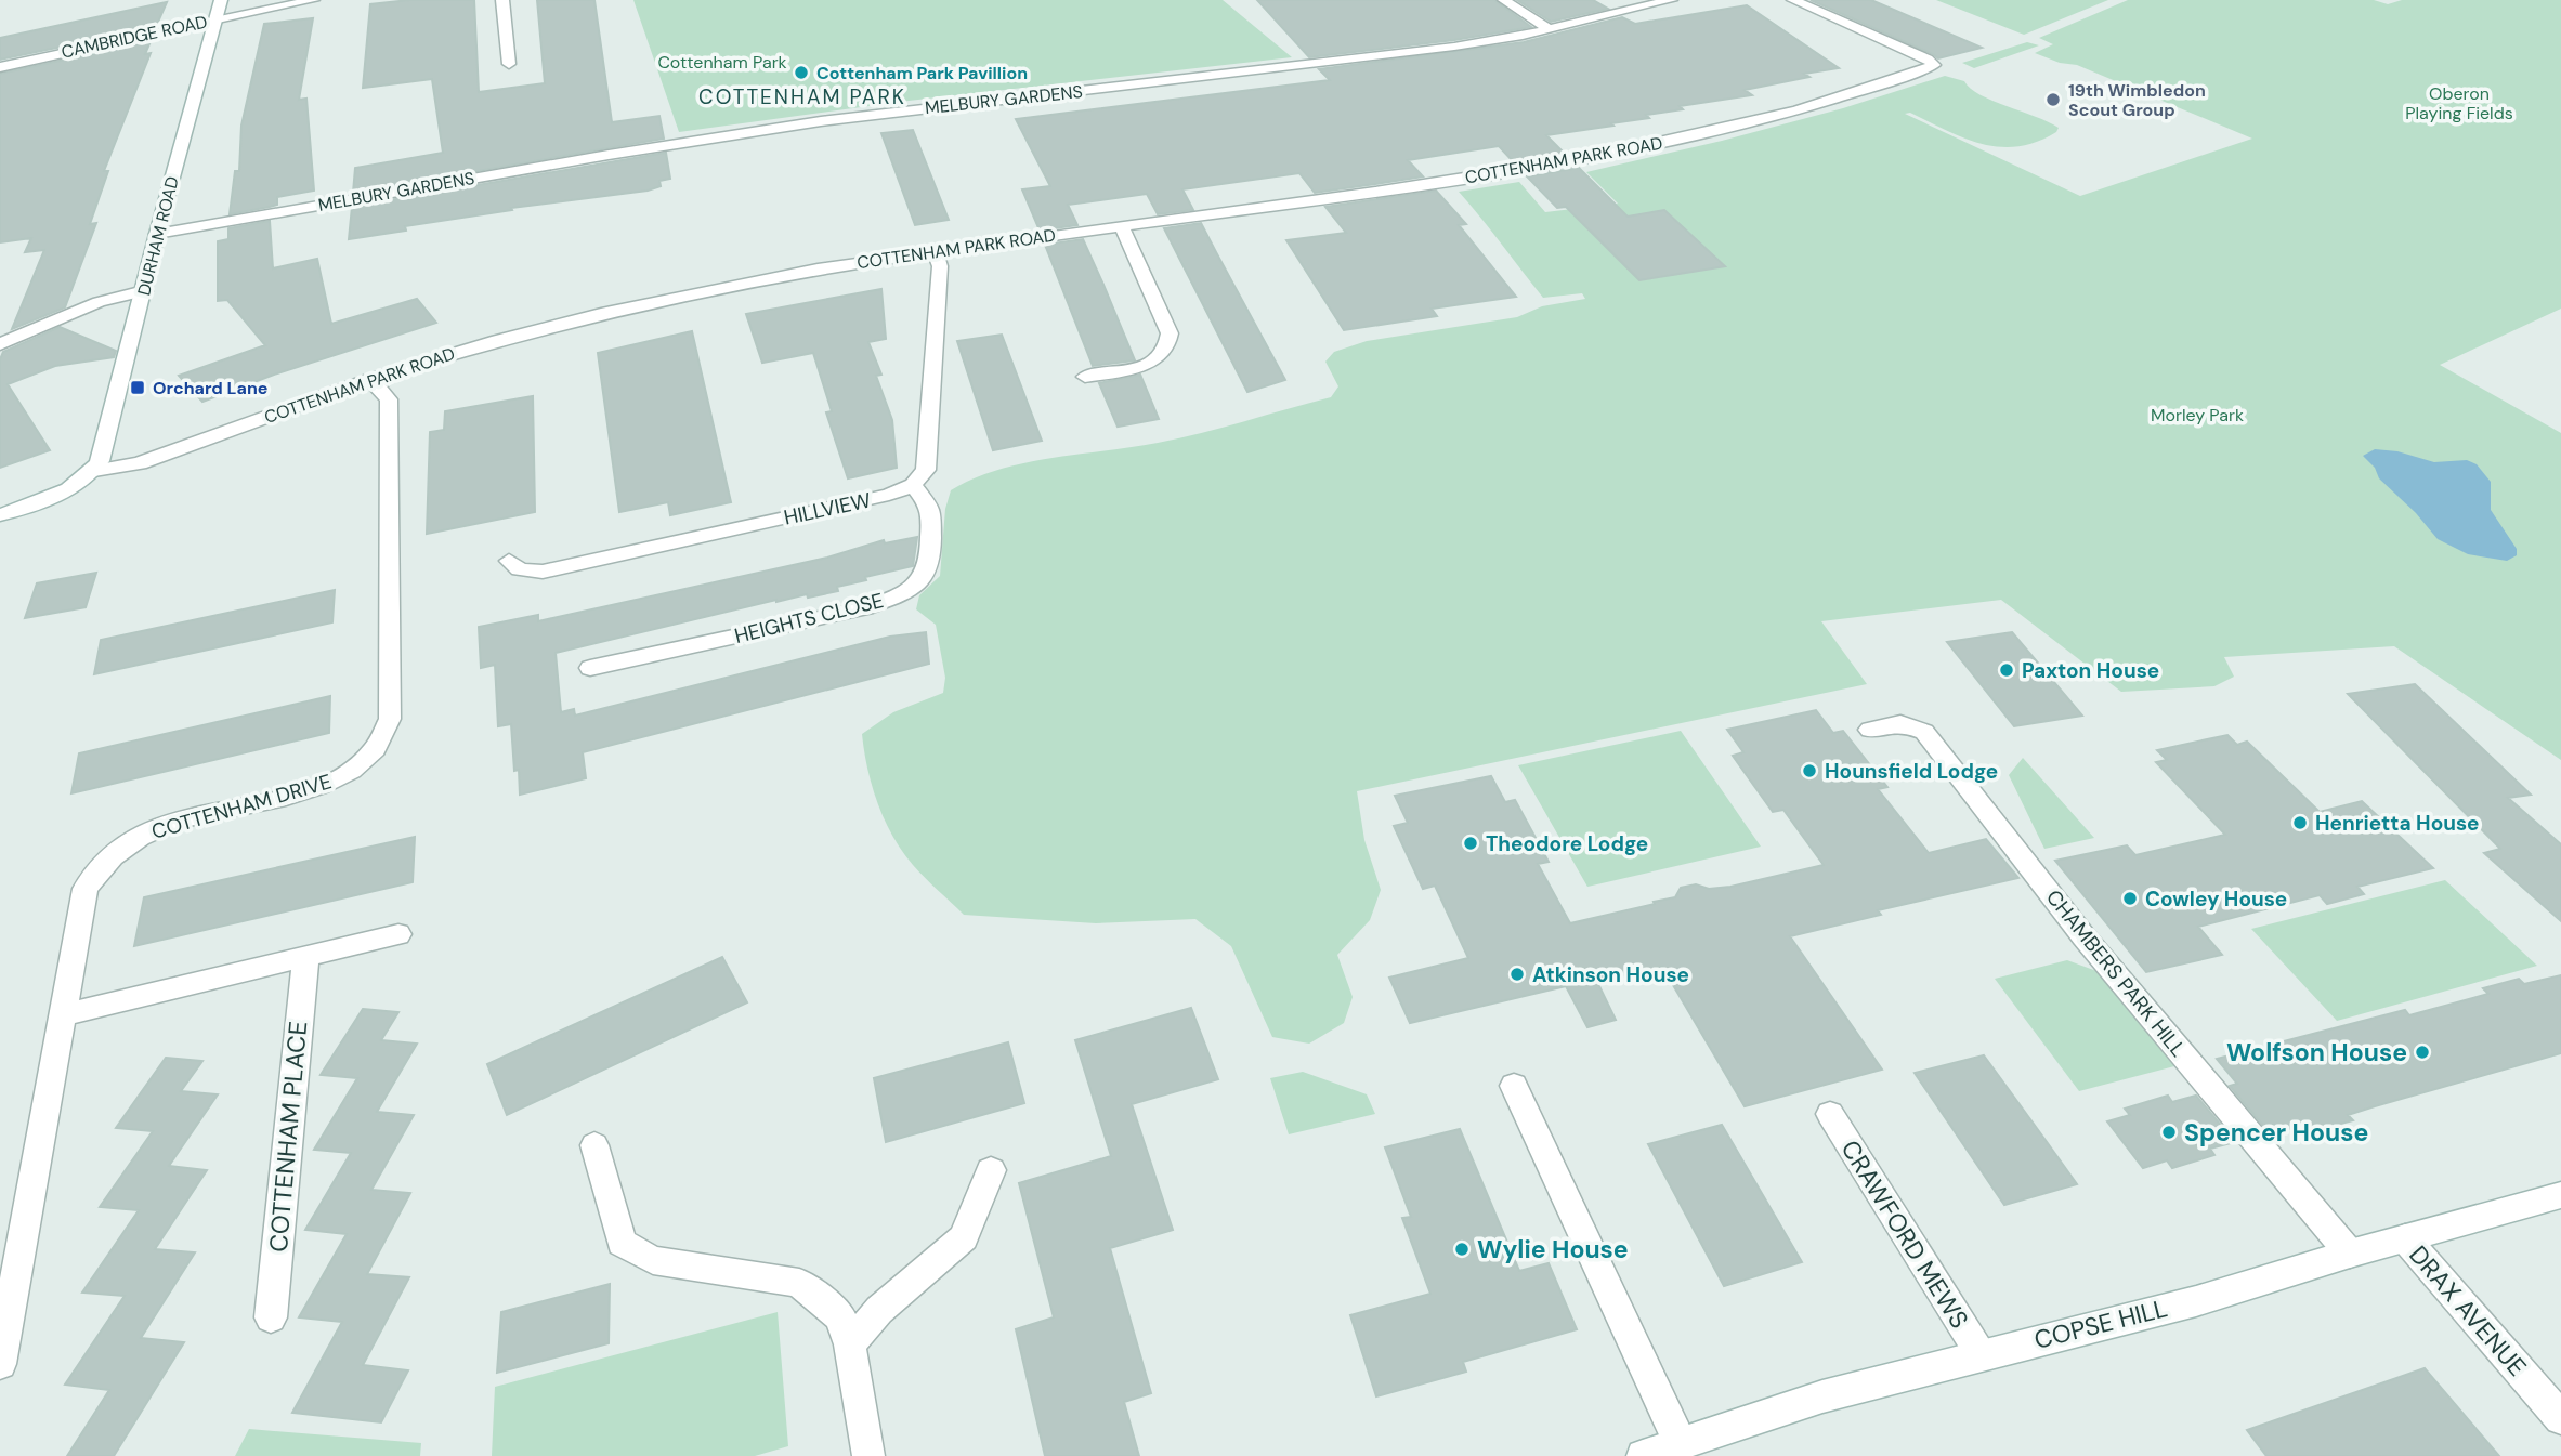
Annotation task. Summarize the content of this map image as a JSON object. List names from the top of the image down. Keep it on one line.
{"streets":{"street":["CAMBRIDGE ROAD","MELBURY GARDENS","COTTENHAM PARK ROAD","DURHAM ROAD","HILLVIEW","HEIGHTS CLOSE","COTTENHAM DRIVE","CHAMBERS PARK HILL","COTTENHAM PLACE","CRAWFORD MEWS","DRAX AVENUE","COPSE HILL"]},"crossings":[["CAMBRIDGE ROAD","DURHAM ROAD"],["MELBURY GARDENS","DURHAM ROAD"],["COTTENHAM PARK ROAD","DURHAM ROAD"],["COTTENHAM PARK ROAD","COTTENHAM DRIVE"],["HILLVIEW","HEIGHTS CLOSE"],["CHAMBERS PARK HILL","COPSE HILL"],["CRAWFORD MEWS","COPSE HILL"],["DRAX AVENUE","COPSE HILL"]],"districts":["COTTENHAM PARK"],"parks":["Cottenham Park","Oberon Playing Fields","Morley Park"],"places":{"other":["Cottenham Park Pavillion","19th Wimbledon Scout Group","Paxton House","Hounsfield Lodge","Henrietta House","Theodore Lodge","Cowley House","Atkinson House","Wolfson House","Spencer House","Wylie House"],"transit":["Orchard Lane"]}}
